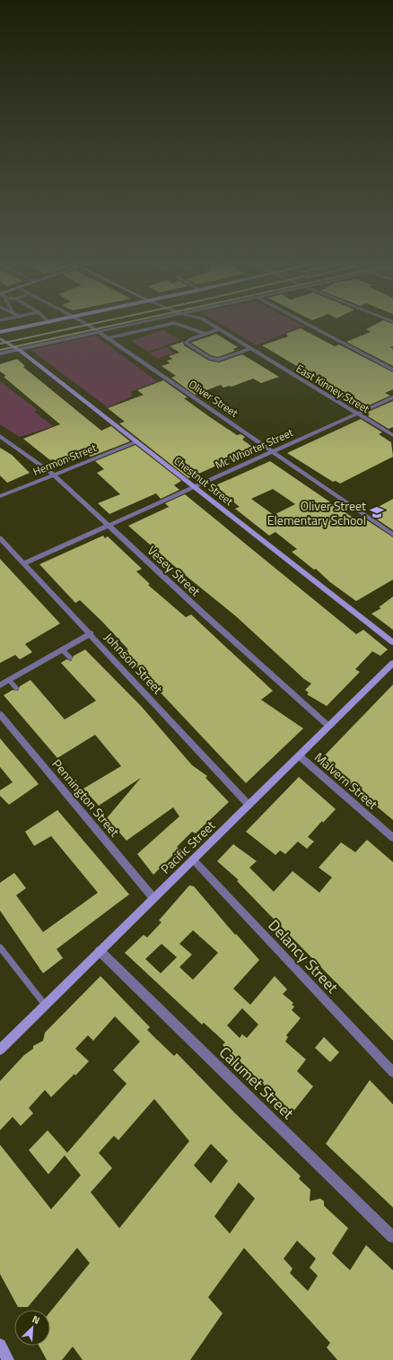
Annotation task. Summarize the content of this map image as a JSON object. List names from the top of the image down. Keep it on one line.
{"streets":{"street":["East Kinney Street","Oliver Street","Mc Whorter Street","Hermon Street","Chestnut Street","Vesey Street","Johnson Street","Malvern Street","Pennington Street","Pacific Street","Delancy Street","Calumet Street"]},"crossings":[["East Kinney Street","Mc Whorter Street"],["Oliver Street","Mc Whorter Street"],["Mc Whorter Street","Chestnut Street"],["Mc Whorter Street","Vesey Street"],["Mc Whorter Street","Johnson Street"],["Hermon Street","Chestnut Street"],["Hermon Street","Vesey Street"],["Vesey Street","Pacific Street"],["Johnson Street","Pacific Street"],["Malvern Street","Pacific Street"],["Pennington Street","Pacific Street"],["Pacific Street","Delancy Street"],["Pacific Street","Calumet Street"]],"places":{"school or university":["Oliver Street Elementary School"]},"north":"top right"}
